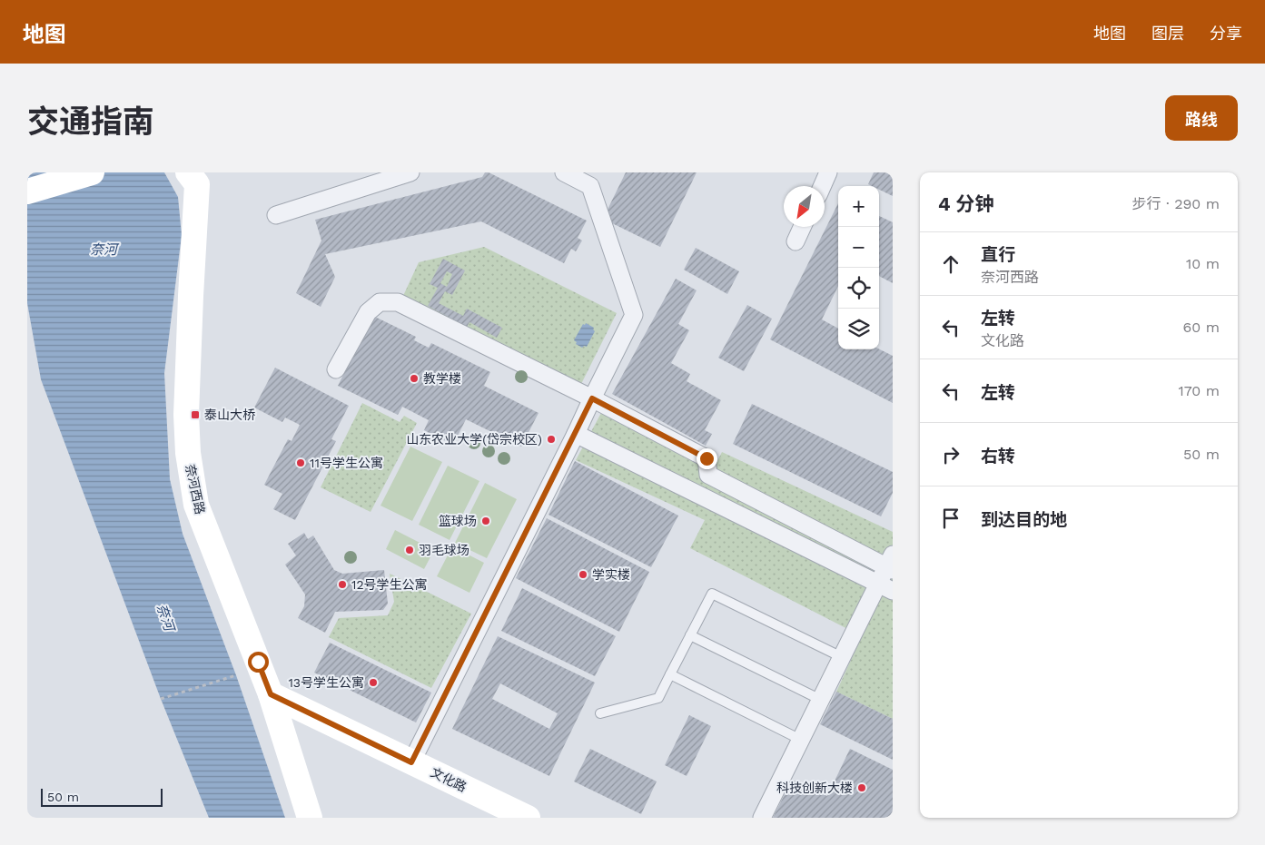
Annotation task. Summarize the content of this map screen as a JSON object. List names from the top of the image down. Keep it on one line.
{"streets":{"street":["奈河西路","文化路"]},"crossings":[["奈河西路","文化路"]],"water":["奈河"],"places":{"other":["教学楼","山东农业大学(岱宗校区)","11号学生公寓","篮球场","羽毛球场","学实楼","12号学生公寓","13号学生公寓","科技创新大楼"],"transit":["泰山大桥"]},"scale_bar":"50 m","north":"bottom left","page":{"header":"地图","nav":["地图","图层","分享"],"title":"交通指南","buttons":"路线","heading":["4 分钟","步行 · 290 m"],"map_buttons":["+","−"],"list":[["直行","奈河西路","10 m"],["左转","文化路","60 m"],["左转","170 m"],["右转","50 m"],"到达目的地"],"scale":"50 m"}}
